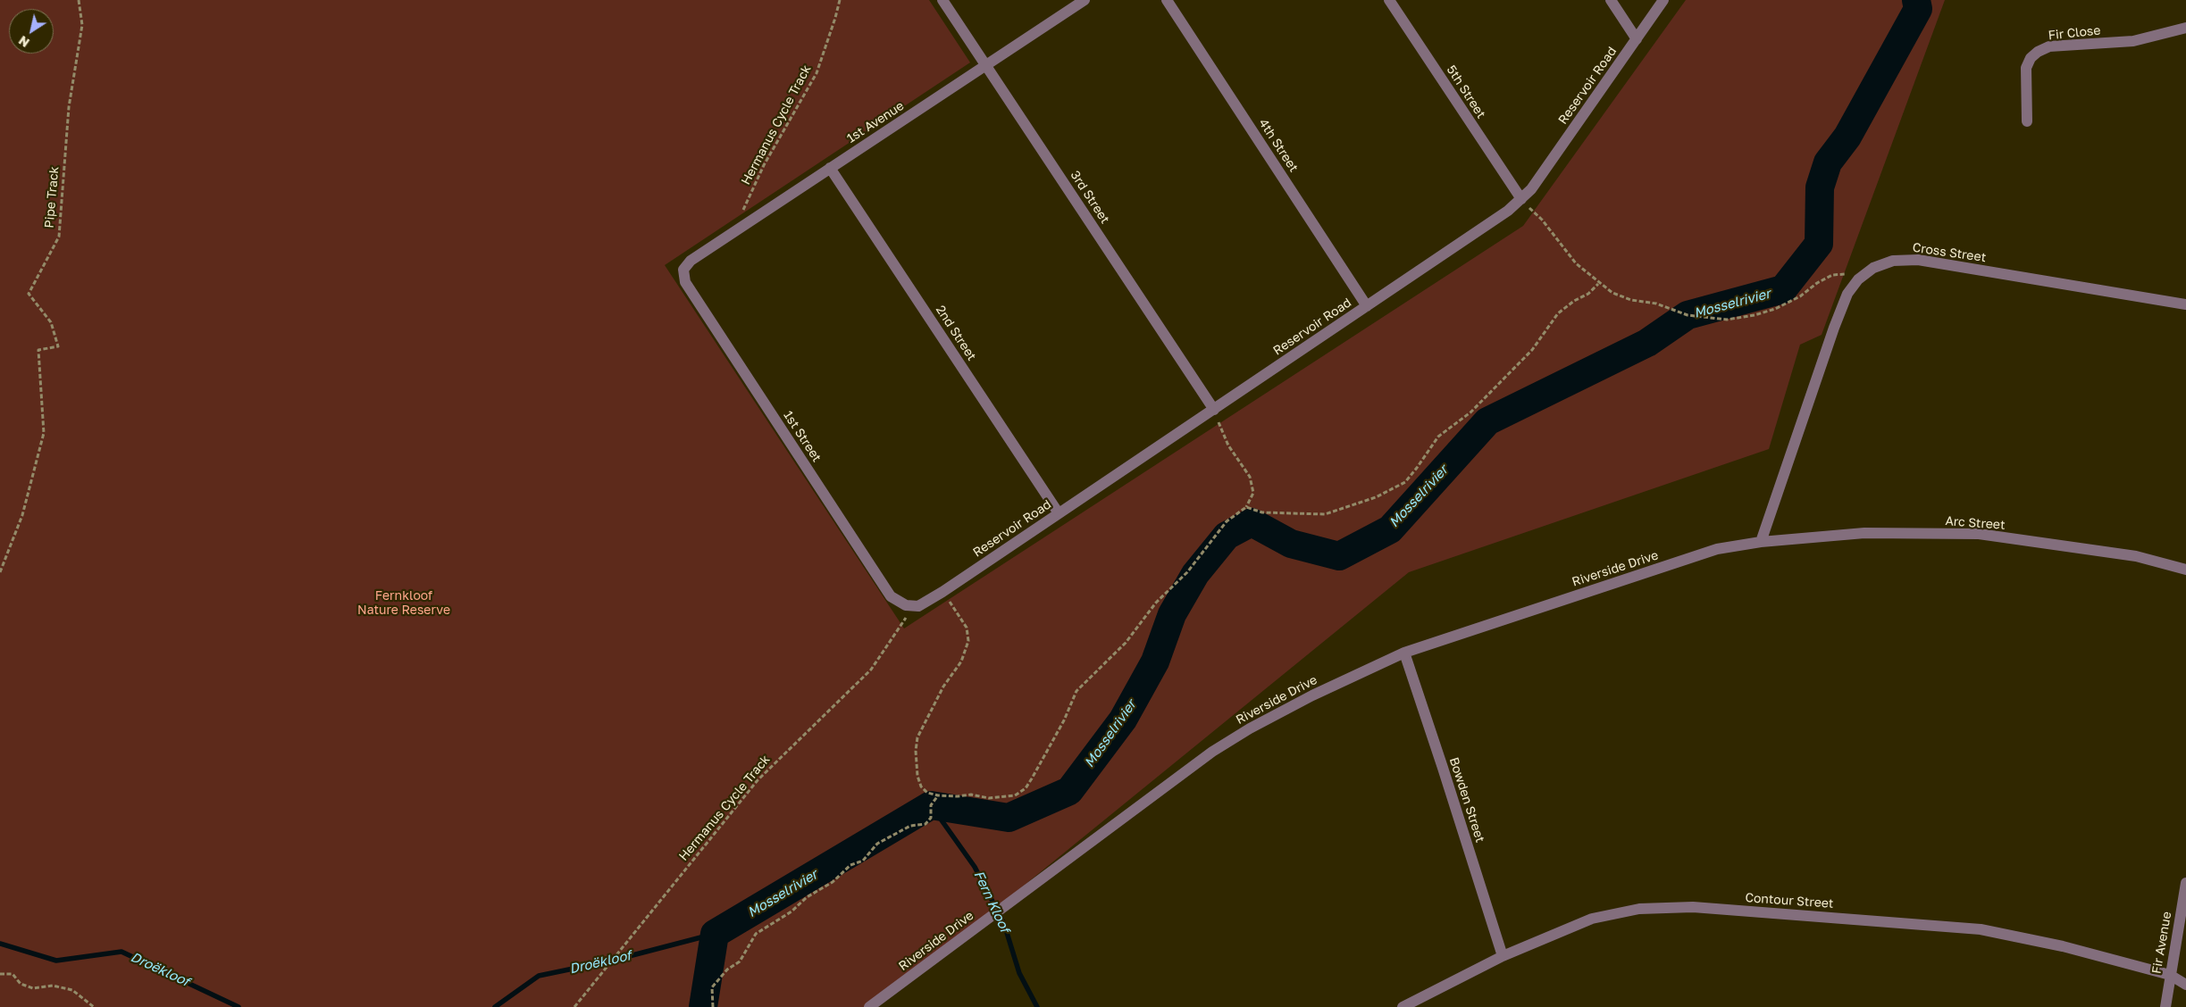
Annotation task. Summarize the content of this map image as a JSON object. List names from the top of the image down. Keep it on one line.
{"streets":{"street":["Fir Close","Reservoir Road","5th Street","1st Avenue","4th Street","3rd Street","Cross Street","2nd Street","1st Street","Arc Street","Riverside Drive","Bowden Street","Contour Street","Fir Avenue"],"path":["Hermanus Cycle Track","Pipe Track"]},"crossings":[["Reservoir Road","5th Street"],["Reservoir Road","Hermanus Cycle Track"],["Reservoir Road","4th Street"],["Reservoir Road","3rd Street"],["Reservoir Road","2nd Street"],["Reservoir Road","1st Street"],["1st Avenue","Hermanus Cycle Track"],["1st Avenue","3rd Street"],["1st Avenue","2nd Street"],["1st Avenue","1st Street"],["Hermanus Cycle Track","1st Street"],["Cross Street","Arc Street"],["Cross Street","Riverside Drive"],["Arc Street","Riverside Drive"],["Riverside Drive","Bowden Street"],["Bowden Street","Contour Street"],["Contour Street","Fir Avenue"]],"water":["Mosselrivier","Fern Kloof","Droëkloof"],"parks":["Fernkloof Nature Reserve"],"north":"bottom left"}
